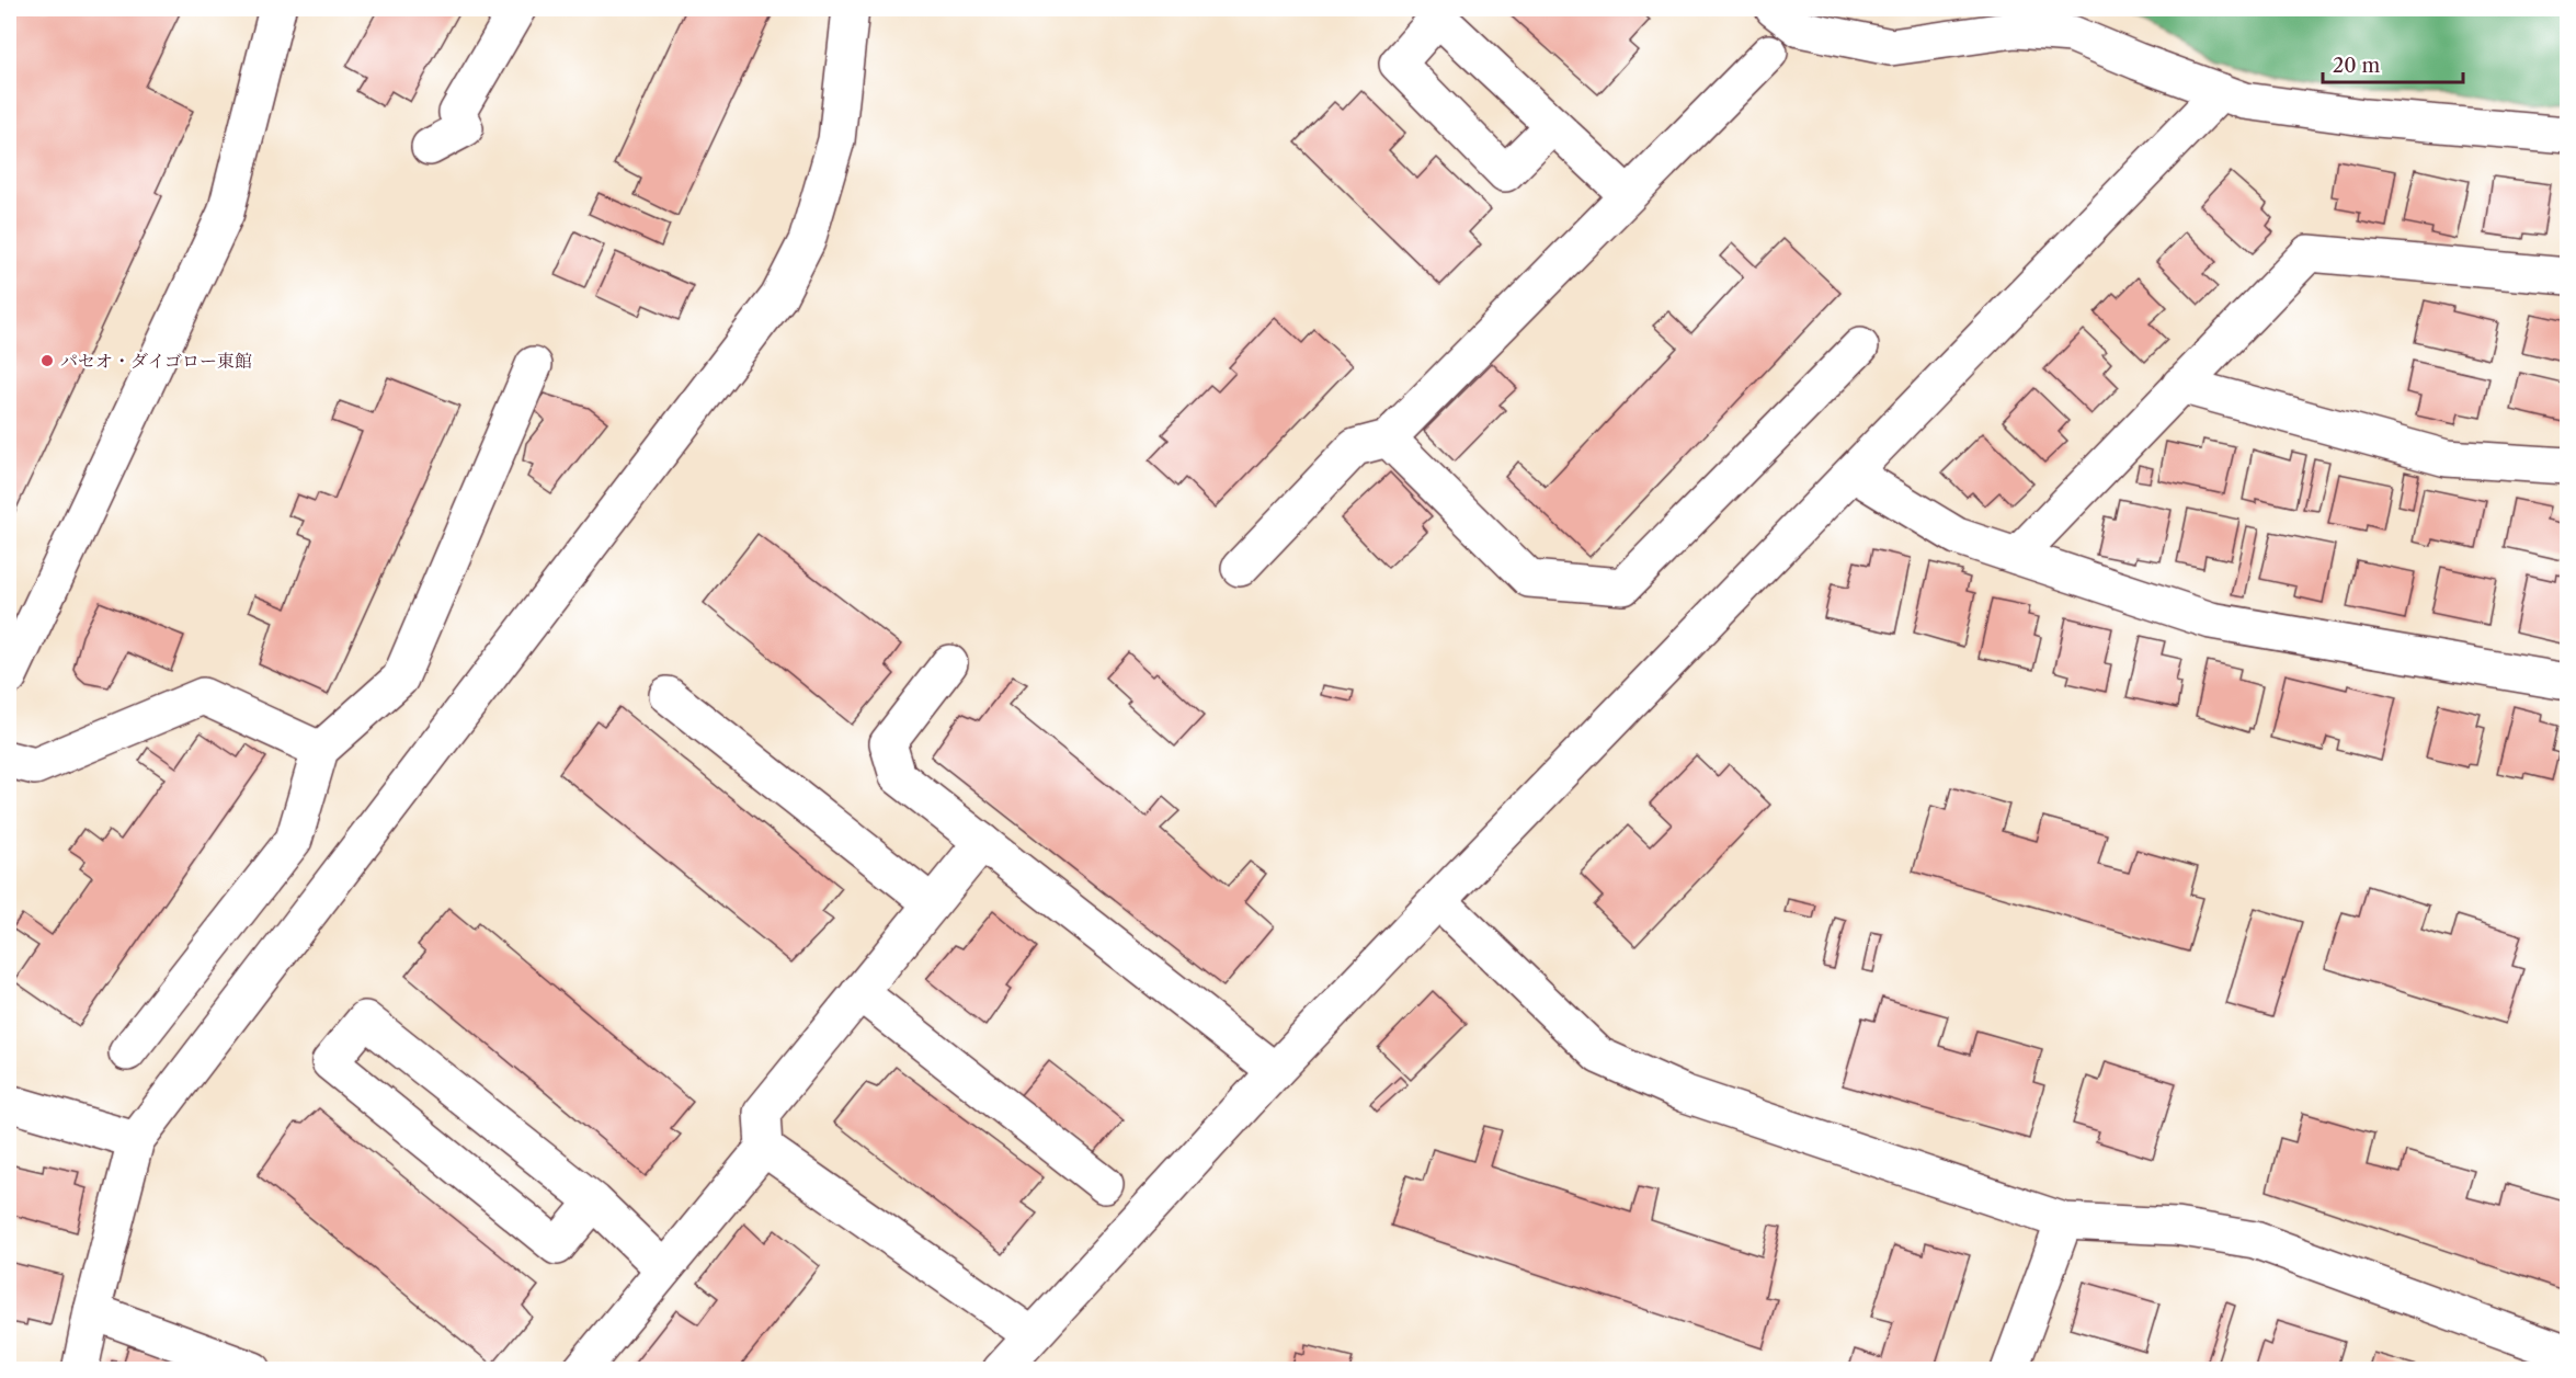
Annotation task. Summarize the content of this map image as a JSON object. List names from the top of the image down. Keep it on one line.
{"places":["パセオ・ダイゴロー東館"],"scale_bar":"20 m"}
